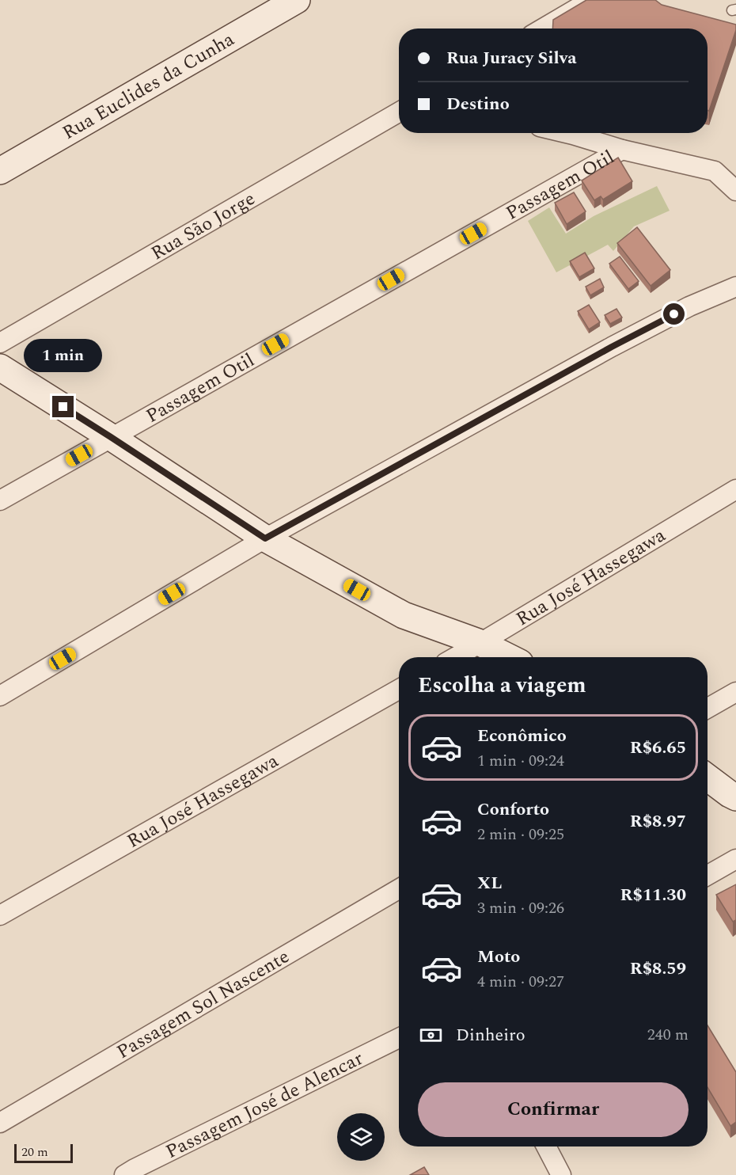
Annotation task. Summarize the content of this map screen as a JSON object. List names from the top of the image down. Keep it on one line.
{"streets":{"street":["Rua Euclides da Cunha","Passagem Otil","Rua São Jorge","Rua José Hassegawa","Passagem Sol Nascente","Passagem José de Alencar"]},"scale_bar":"20 m","page":{"banner":["Rua Juracy Silva","Destino"],"bubble":"1 min","heading":"Escolha a viagem","list":[{"name":"Econômico","note":"1 min · 09:24","value":"R$6.65"},{"name":"Conforto","note":"2 min · 09:25","value":"R$8.97"},{"name":"XL","note":"3 min · 09:26","value":"R$11.30"},{"name":"Moto","note":"4 min · 09:27","value":"R$8.59"}],"pay":["Dinheiro","240 m"],"buttons":"Confirmar","scale":"20 m"}}
